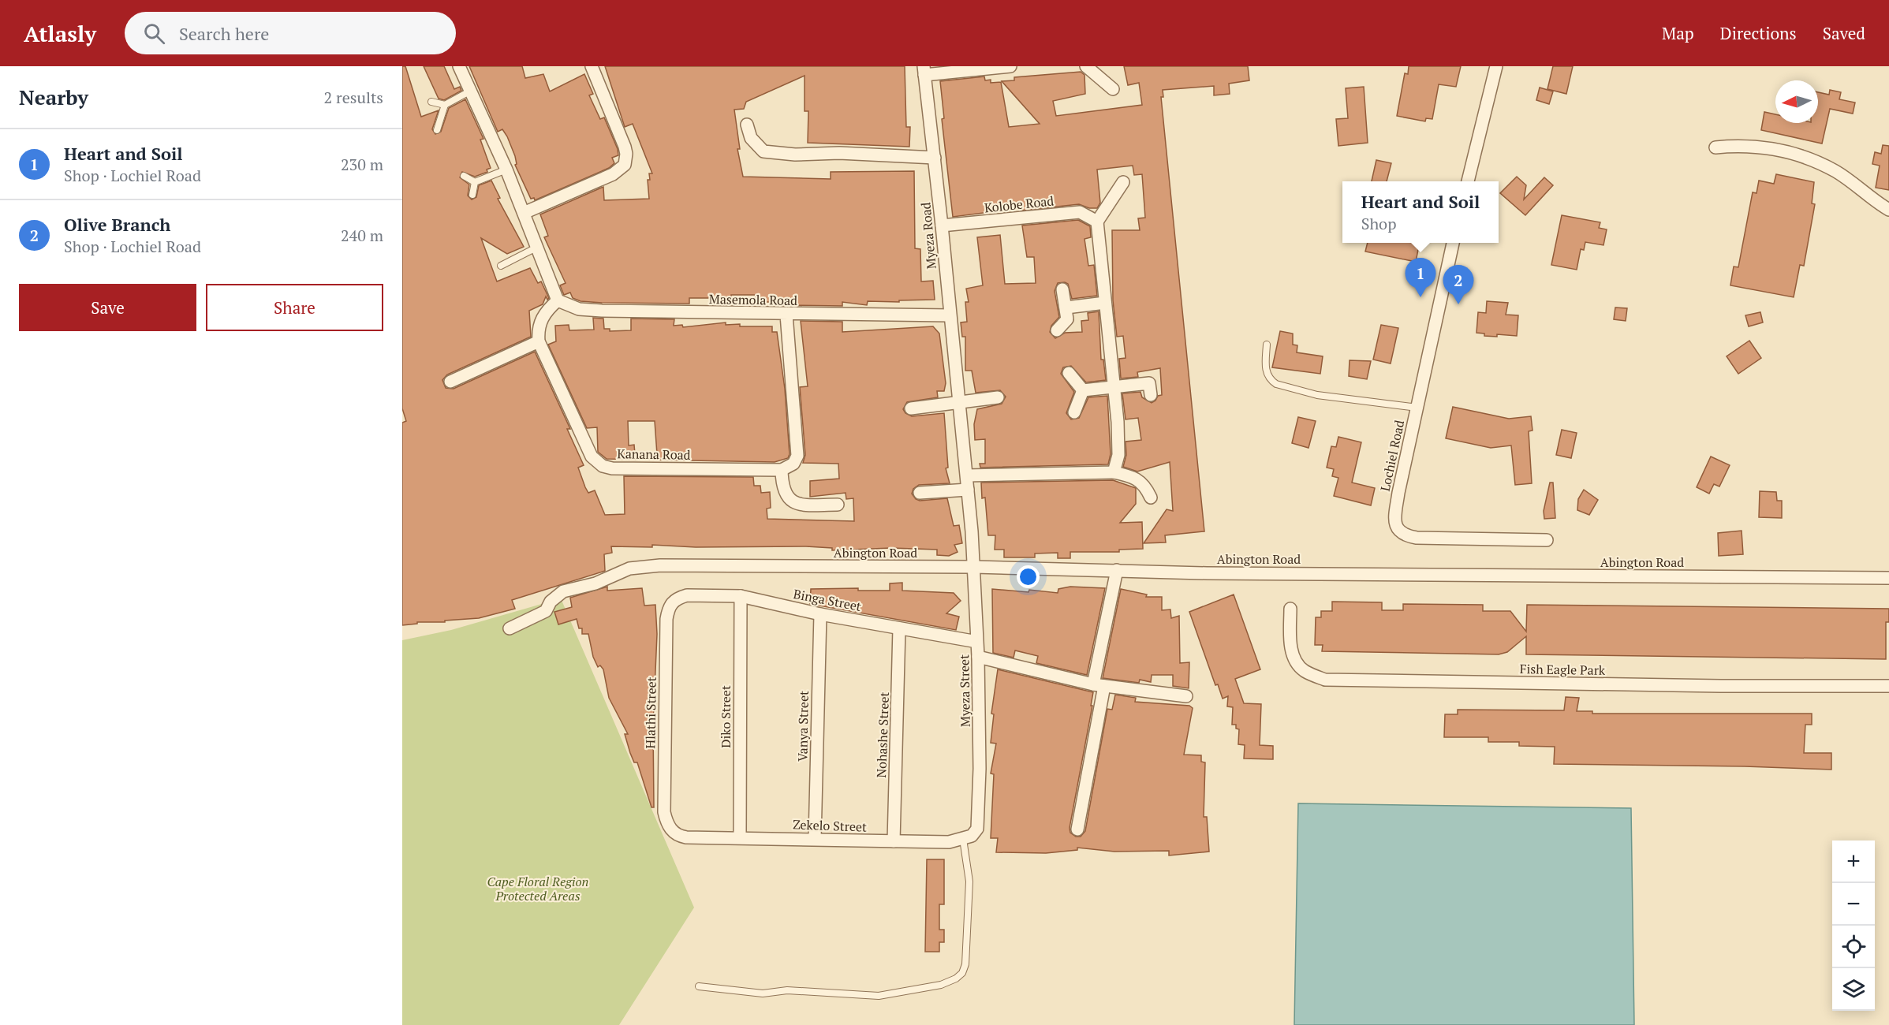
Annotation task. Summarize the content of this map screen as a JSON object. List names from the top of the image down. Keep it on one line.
{"streets":{"street":["Kolobe Road","Myeza Road","Masemola Road","Kanana Road","Lochiel Road","Abington Road","Binga Street","Fish Eagle Park","Myeza Street","Hlathi Street","Diko Street","Vanya Street","Nohashe Street","Zekelo Street"]},"crossings":[["Kolobe Road","Myeza Road"],["Myeza Road","Masemola Road"],["Myeza Road","Abington Road"],["Myeza Road","Myeza Street"],["Masemola Road","Kanana Road"],["Abington Road","Myeza Street"],["Binga Street","Myeza Street"],["Binga Street","Hlathi Street"],["Binga Street","Diko Street"],["Binga Street","Vanya Street"],["Binga Street","Nohashe Street"],["Myeza Street","Zekelo Street"],["Hlathi Street","Zekelo Street"],["Diko Street","Zekelo Street"],["Vanya Street","Zekelo Street"],["Nohashe Street","Zekelo Street"]],"parks":["Cape Floral Region Protected Areas"],"north":"left","page":{"header":"Atlasly","search":"Search here","nav":["Map","Directions","Saved"],"heading":["Nearby","2 results"],"list":[{"mark":"1","name":"Heart and Soil","note":"Shop · Lochiel Road","value":"230 m"},{"mark":"2","name":"Olive Branch","note":"Shop · Lochiel Road","value":"240 m"}],"popup":["Heart and Soil","Shop"],"pins":["1","2"],"buttons":["Save","Share"],"map_buttons":["+","−"]}}
